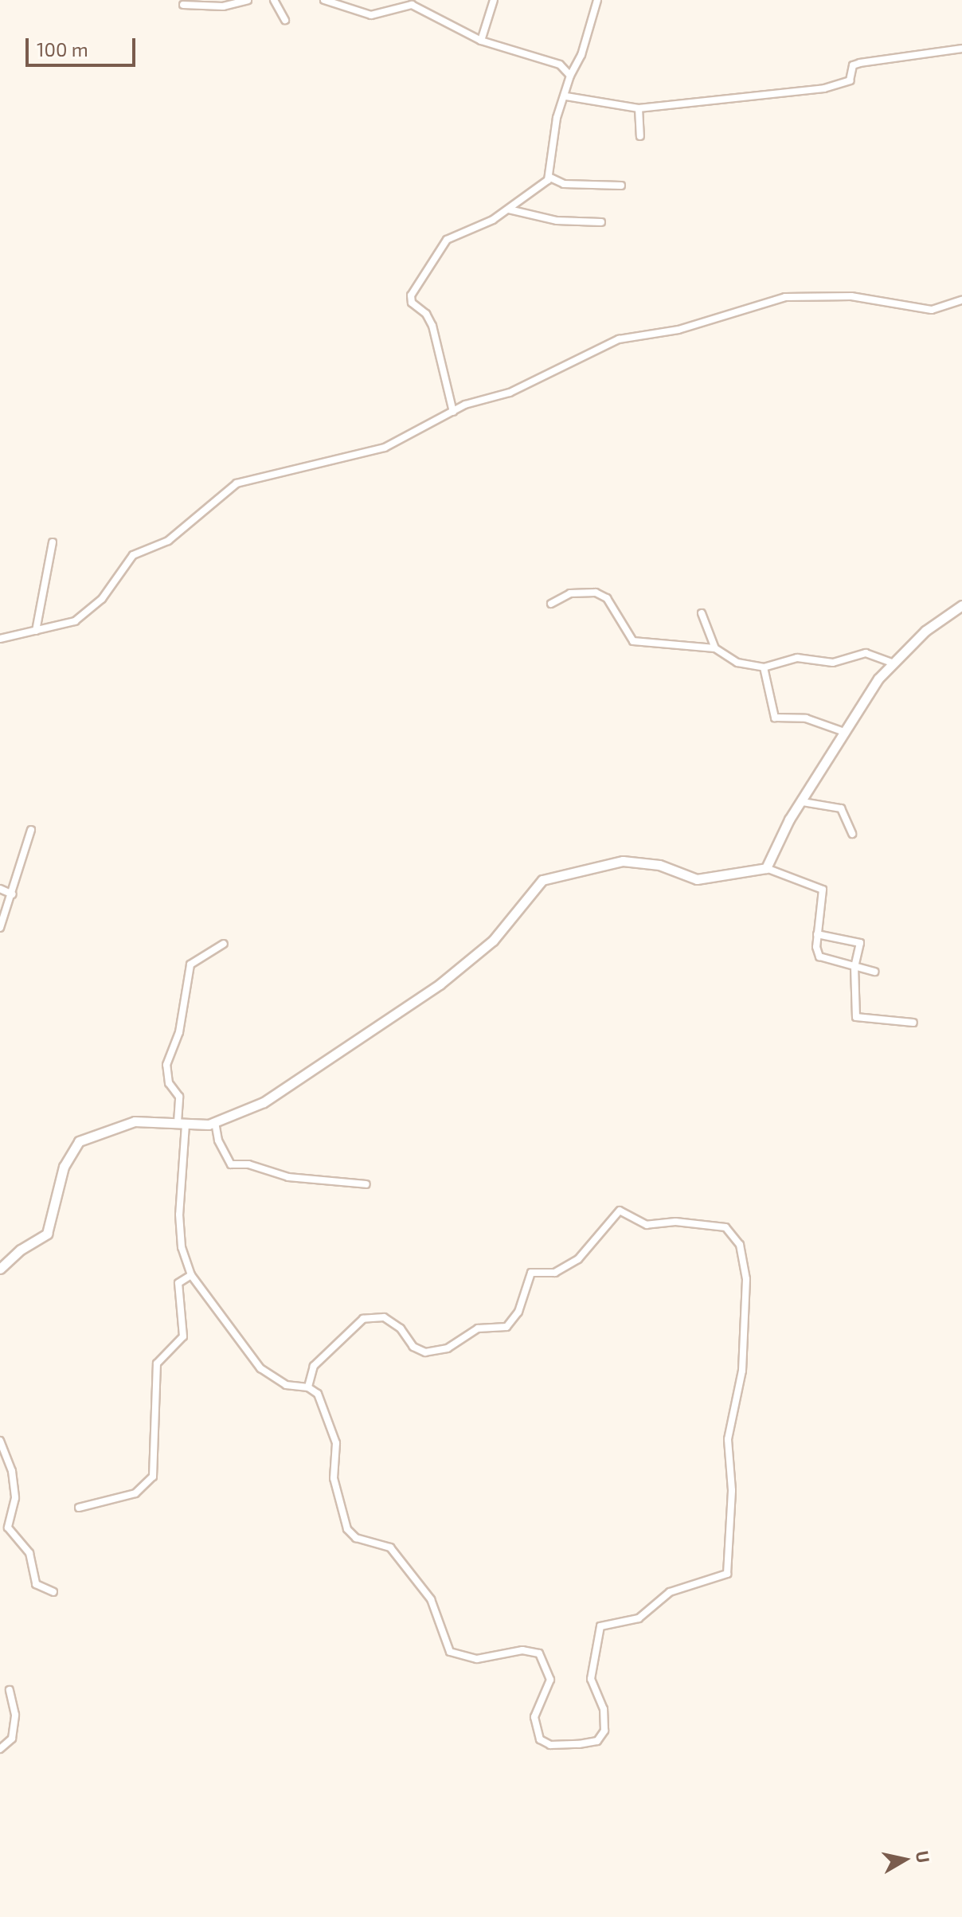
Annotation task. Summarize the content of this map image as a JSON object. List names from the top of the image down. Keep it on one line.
{"scale_bar":"100 m","north":"right"}
